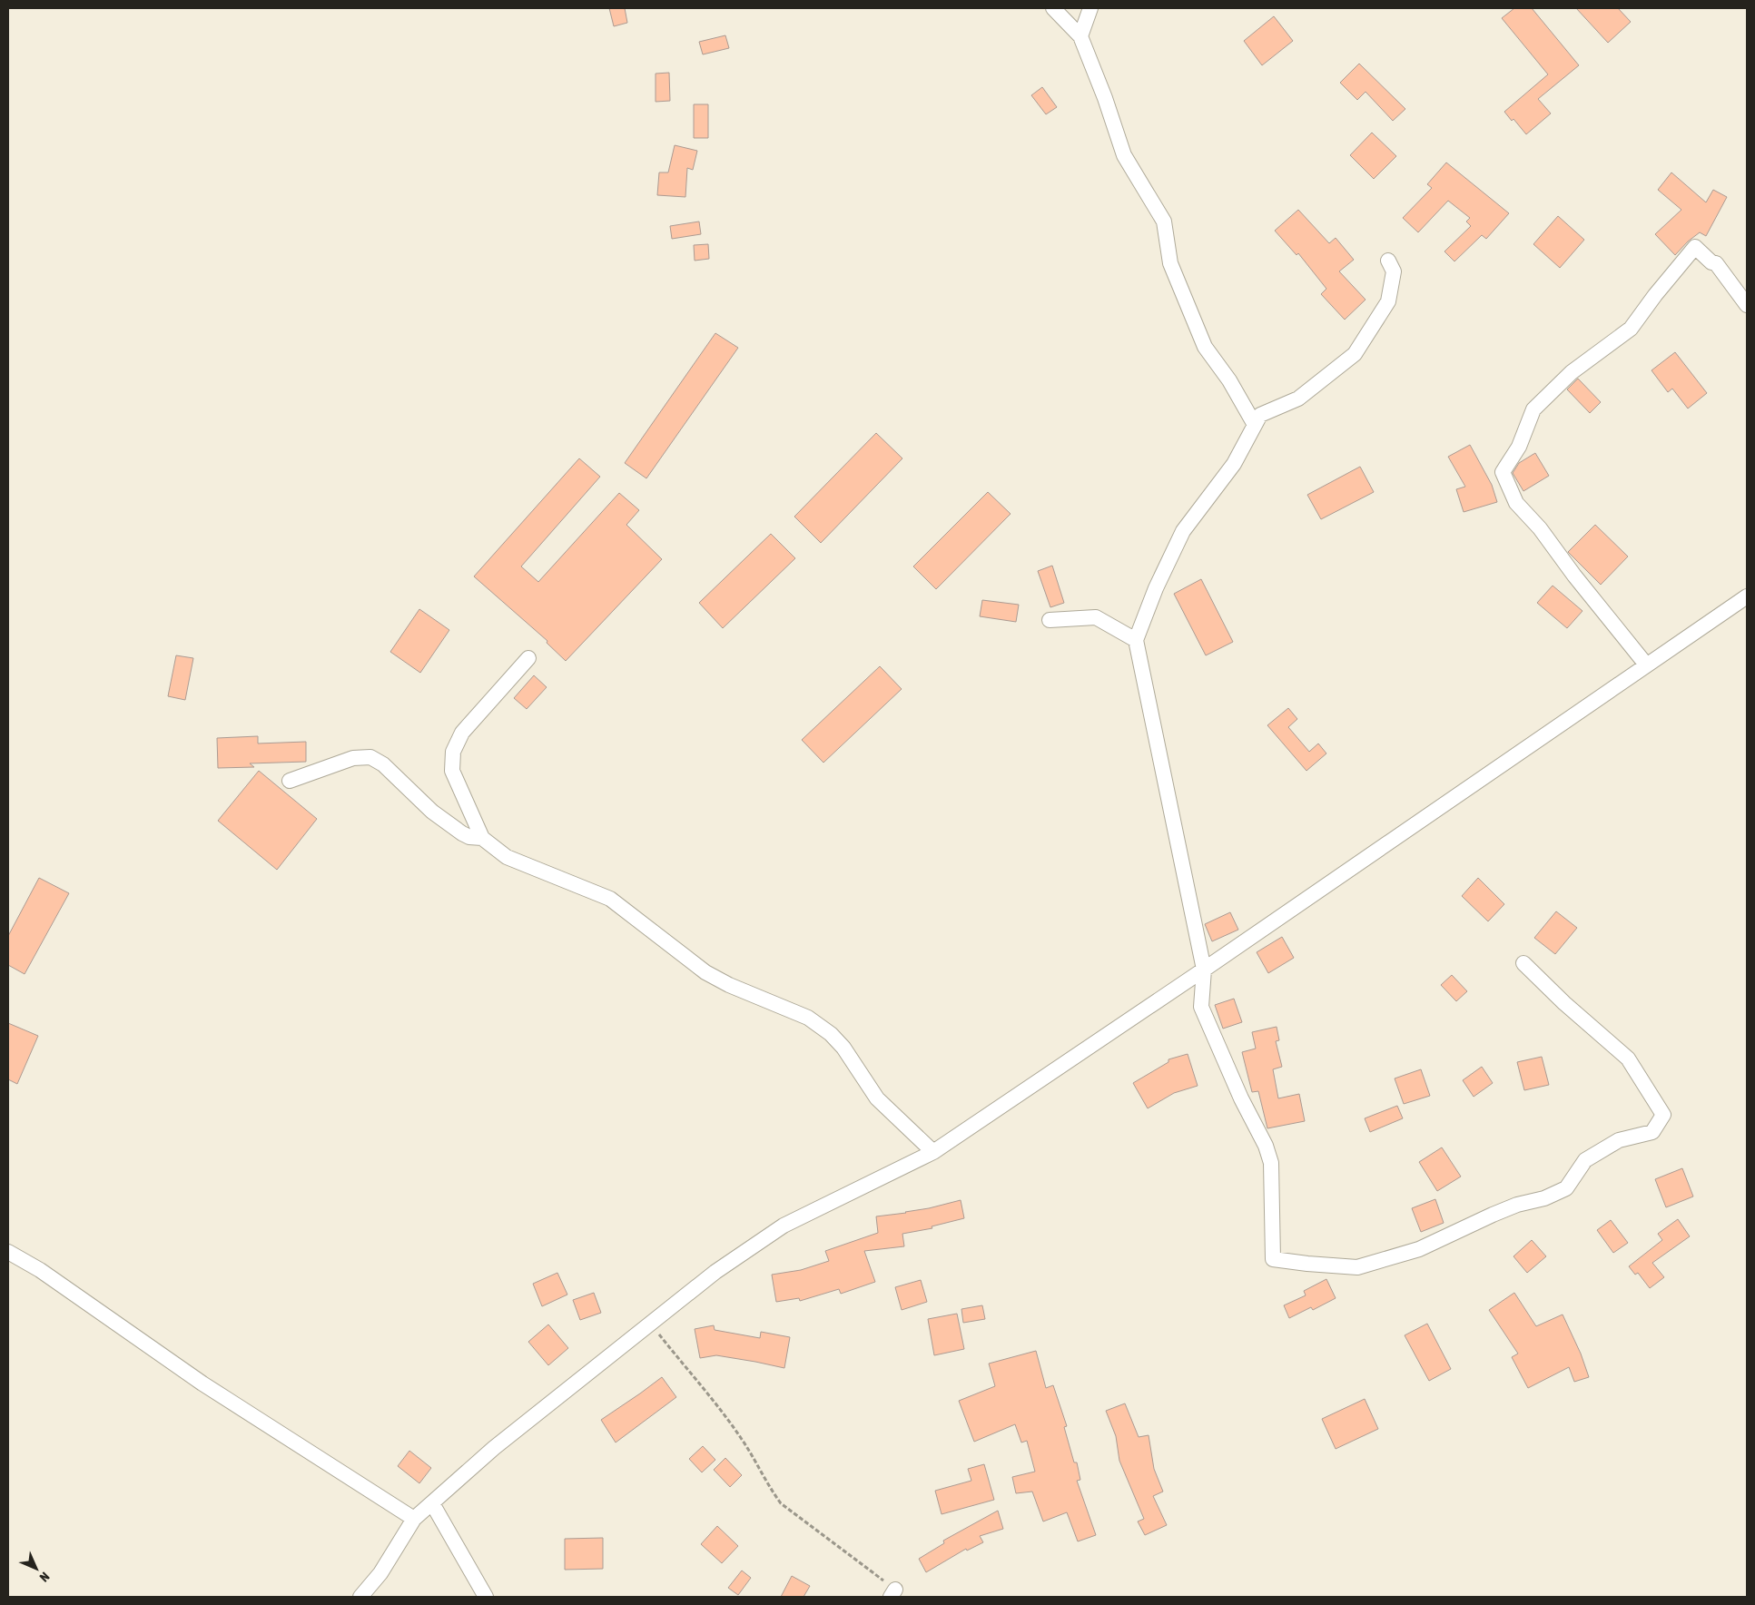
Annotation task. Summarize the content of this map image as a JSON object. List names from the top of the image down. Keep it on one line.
{"north":"bottom right"}
